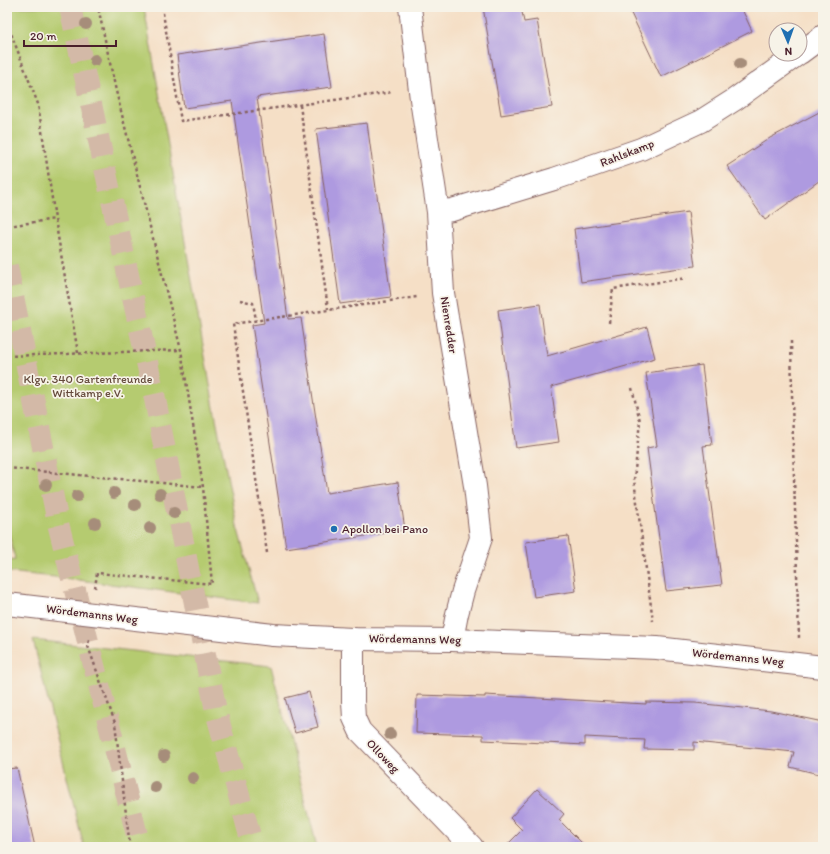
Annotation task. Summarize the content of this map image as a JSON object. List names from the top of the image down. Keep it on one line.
{"streets":{"street":["Rahlskamp","Nienredder","Wördemanns Weg","Olloweg"]},"crossings":[["Rahlskamp","Nienredder"],["Nienredder","Wördemanns Weg"],["Wördemanns Weg","Olloweg"]],"parks":["Klgv. 340 Gartenfreunde Wittkamp e.V."],"places":["Apollon bei Pano"],"scale_bar":"20 m","north":"bottom"}
